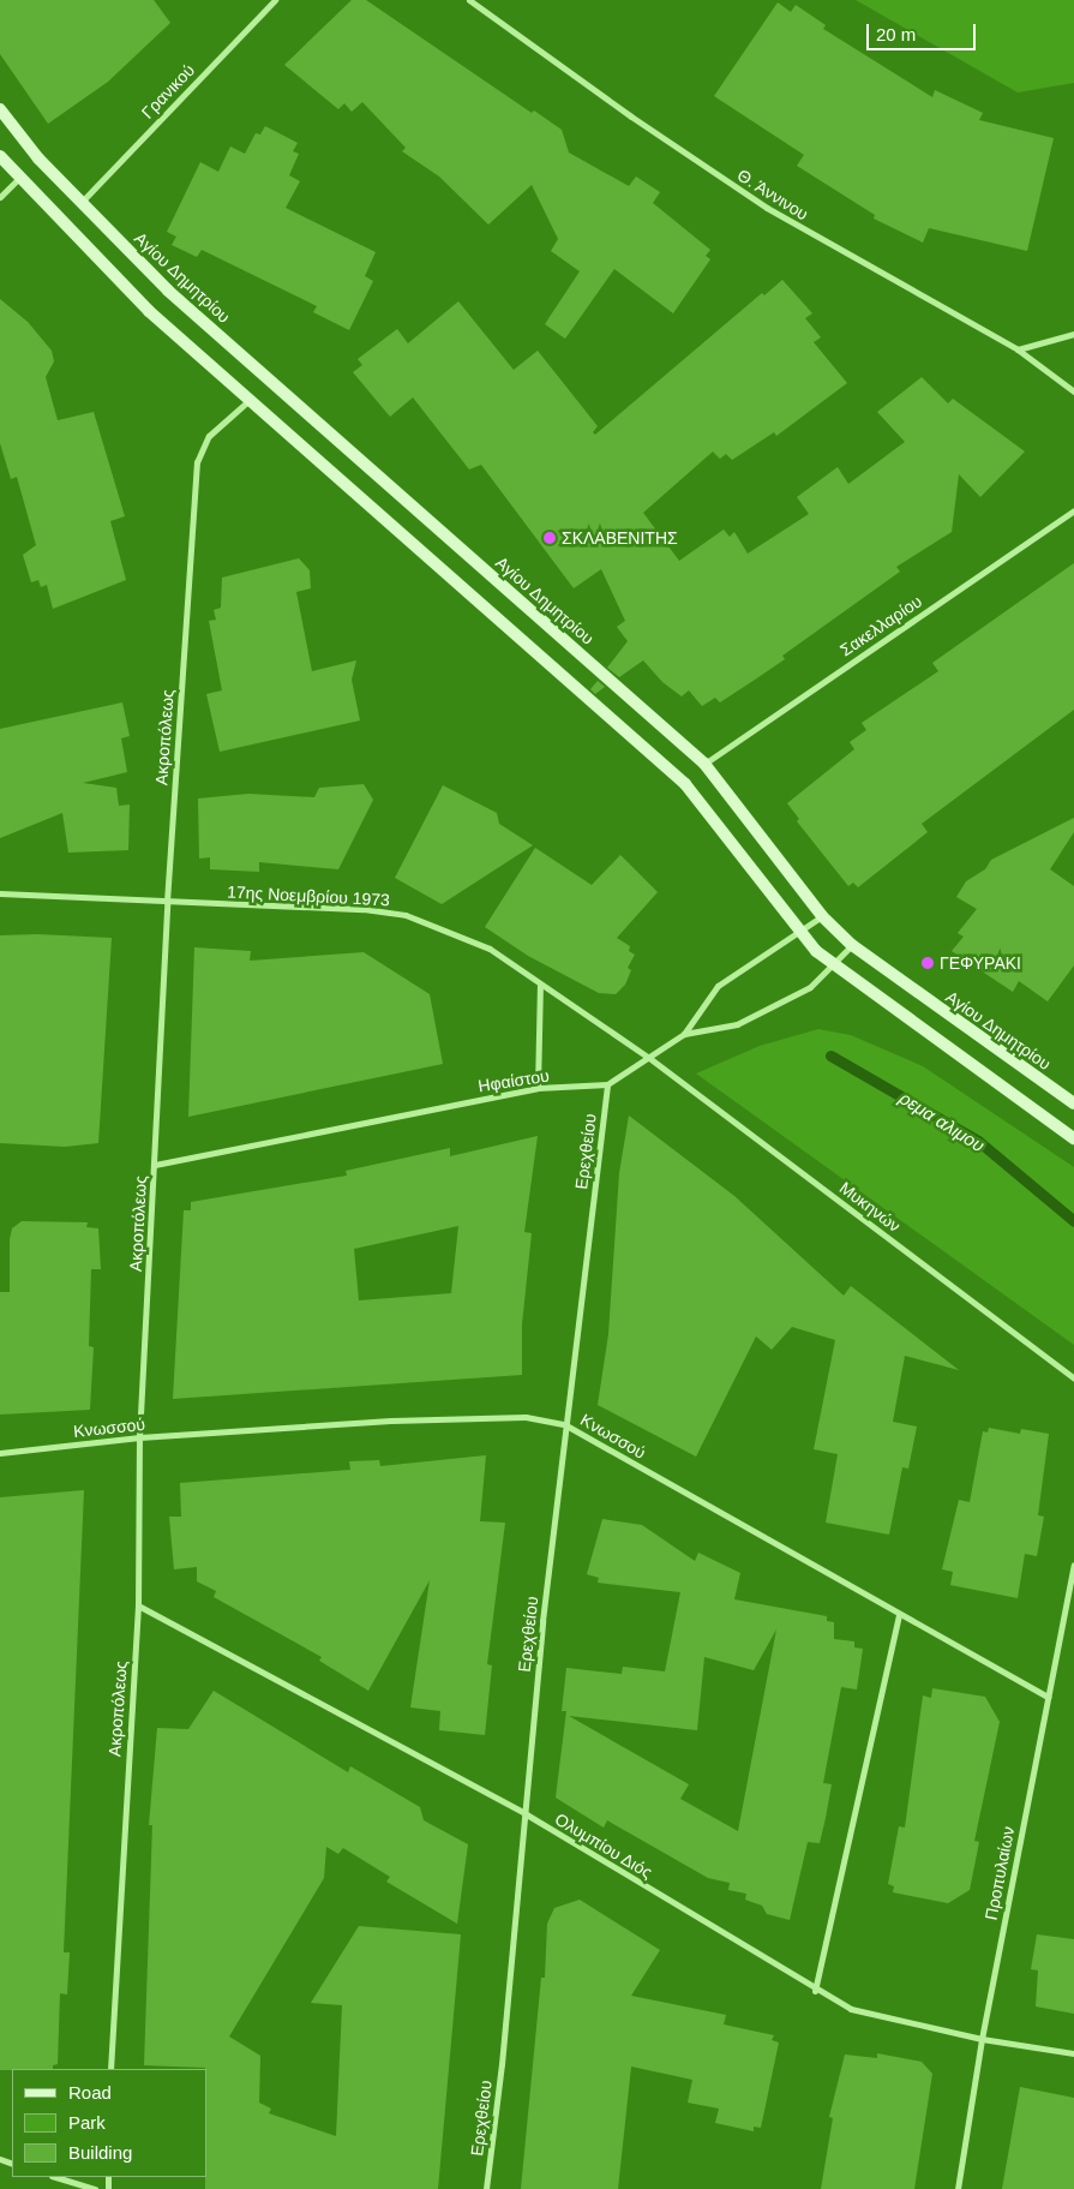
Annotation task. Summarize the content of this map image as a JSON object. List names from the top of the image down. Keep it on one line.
{"streets":{"street":["Γρανικού","Θ. Άννινου","Αγίου Δημητρίου","Σακελλαρίου","Ακροπόλεως","17ης Νοεμβρίου 1973","Ηφαίστου","Ερεχθείου","Μυκηνών","Κνωσσού","Ολυμπίου Διός","Προπυλαίων"]},"crossings":[["Γρανικού","Αγίου Δημητρίου"],["Αγίου Δημητρίου","Σακελλαρίου"],["Αγίου Δημητρίου","Ηφαίστου"],["Ακροπόλεως","17ης Νοεμβρίου 1973"],["Ακροπόλεως","Ηφαίστου"],["Ακροπόλεως","Κνωσσού"],["Ακροπόλεως","Ολυμπίου Διός"],["17ης Νοεμβρίου 1973","Ηφαίστου"],["17ης Νοεμβρίου 1973","Μυκηνών"],["Ηφαίστου","Ερεχθείου"],["Ηφαίστου","Μυκηνών"],["Ερεχθείου","Κνωσσού"],["Ερεχθείου","Ολυμπίου Διός"],["Κνωσσού","Προπυλαίων"],["Ολυμπίου Διός","Προπυλαίων"]],"water":["ρεμα αλιμου"],"places":["ΣΚΛΑΒΕΝΙΤΗΣ","ΓΕΦΥΡΑΚΙ"],"legend":["Road","Park","Building"],"scale_bar":"20 m"}
